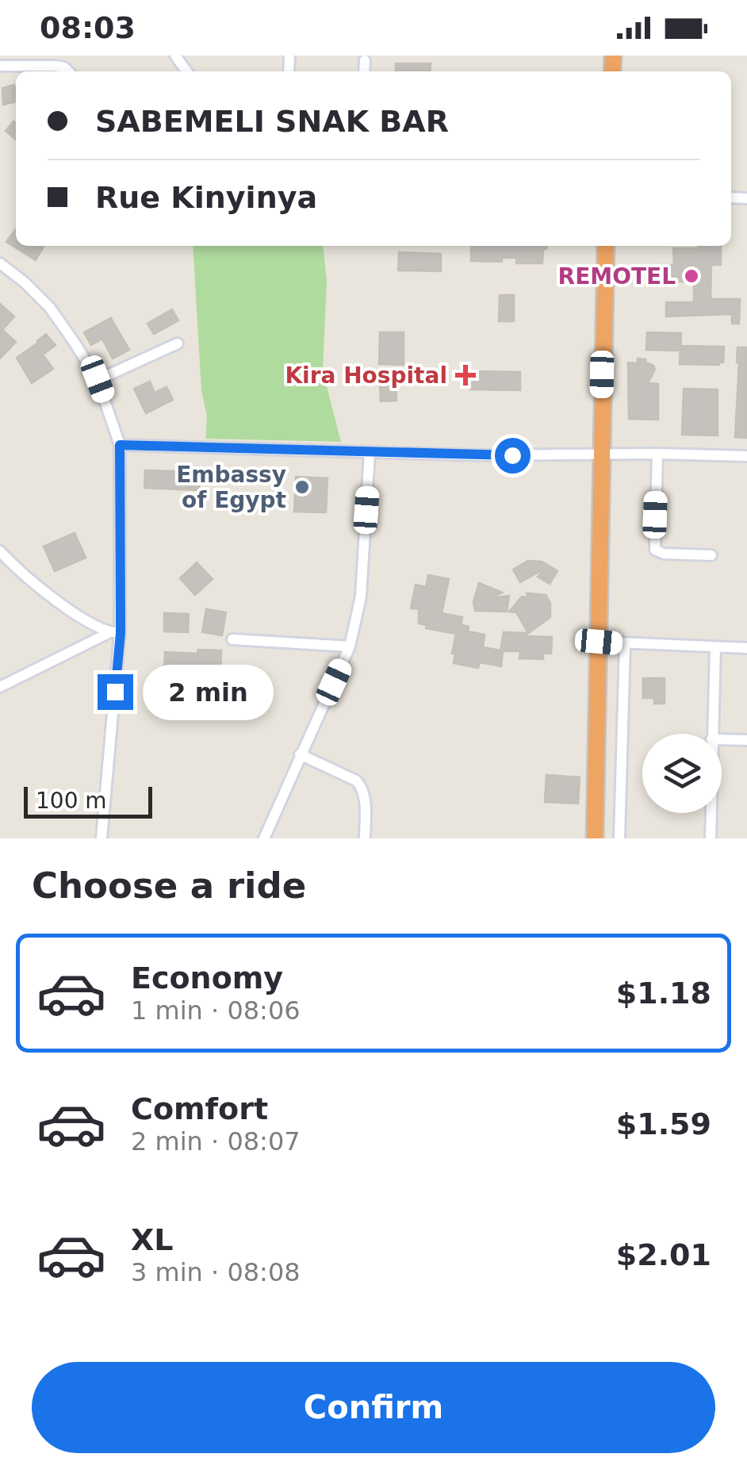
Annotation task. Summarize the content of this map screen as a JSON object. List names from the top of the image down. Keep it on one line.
{"places":{"other":["REMOTEL","Embassy of Egypt"],"health":["Kira Hospital"]},"scale_bar":"100 m","page":{"status":"08:03","banner":["SABEMELI SNAK BAR","Rue Kinyinya"],"bubble":"2 min","scale":"100 m","heading":"Choose a ride","list":[{"name":"Economy","note":"1 min · 08:06","value":"$1.18"},{"name":"Comfort","note":"2 min · 08:07","value":"$1.59"},{"name":"XL","note":"3 min · 08:08","value":"$2.01"}],"buttons":"Confirm"}}
